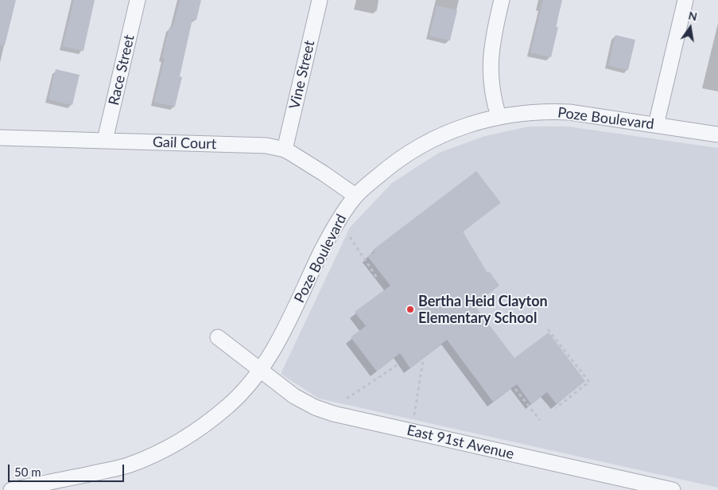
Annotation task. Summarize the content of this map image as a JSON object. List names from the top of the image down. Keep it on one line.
{"streets":{"street":["Race Street","Vine Street","Poze Boulevard","Gail Court","East 91st Avenue"]},"crossings":[["Race Street","Gail Court"],["Vine Street","Gail Court"],["Poze Boulevard","Gail Court"],["Poze Boulevard","East 91st Avenue"]],"places":["Bertha Heid Clayton Elementary School"],"scale_bar":"50 m","north":"top"}
